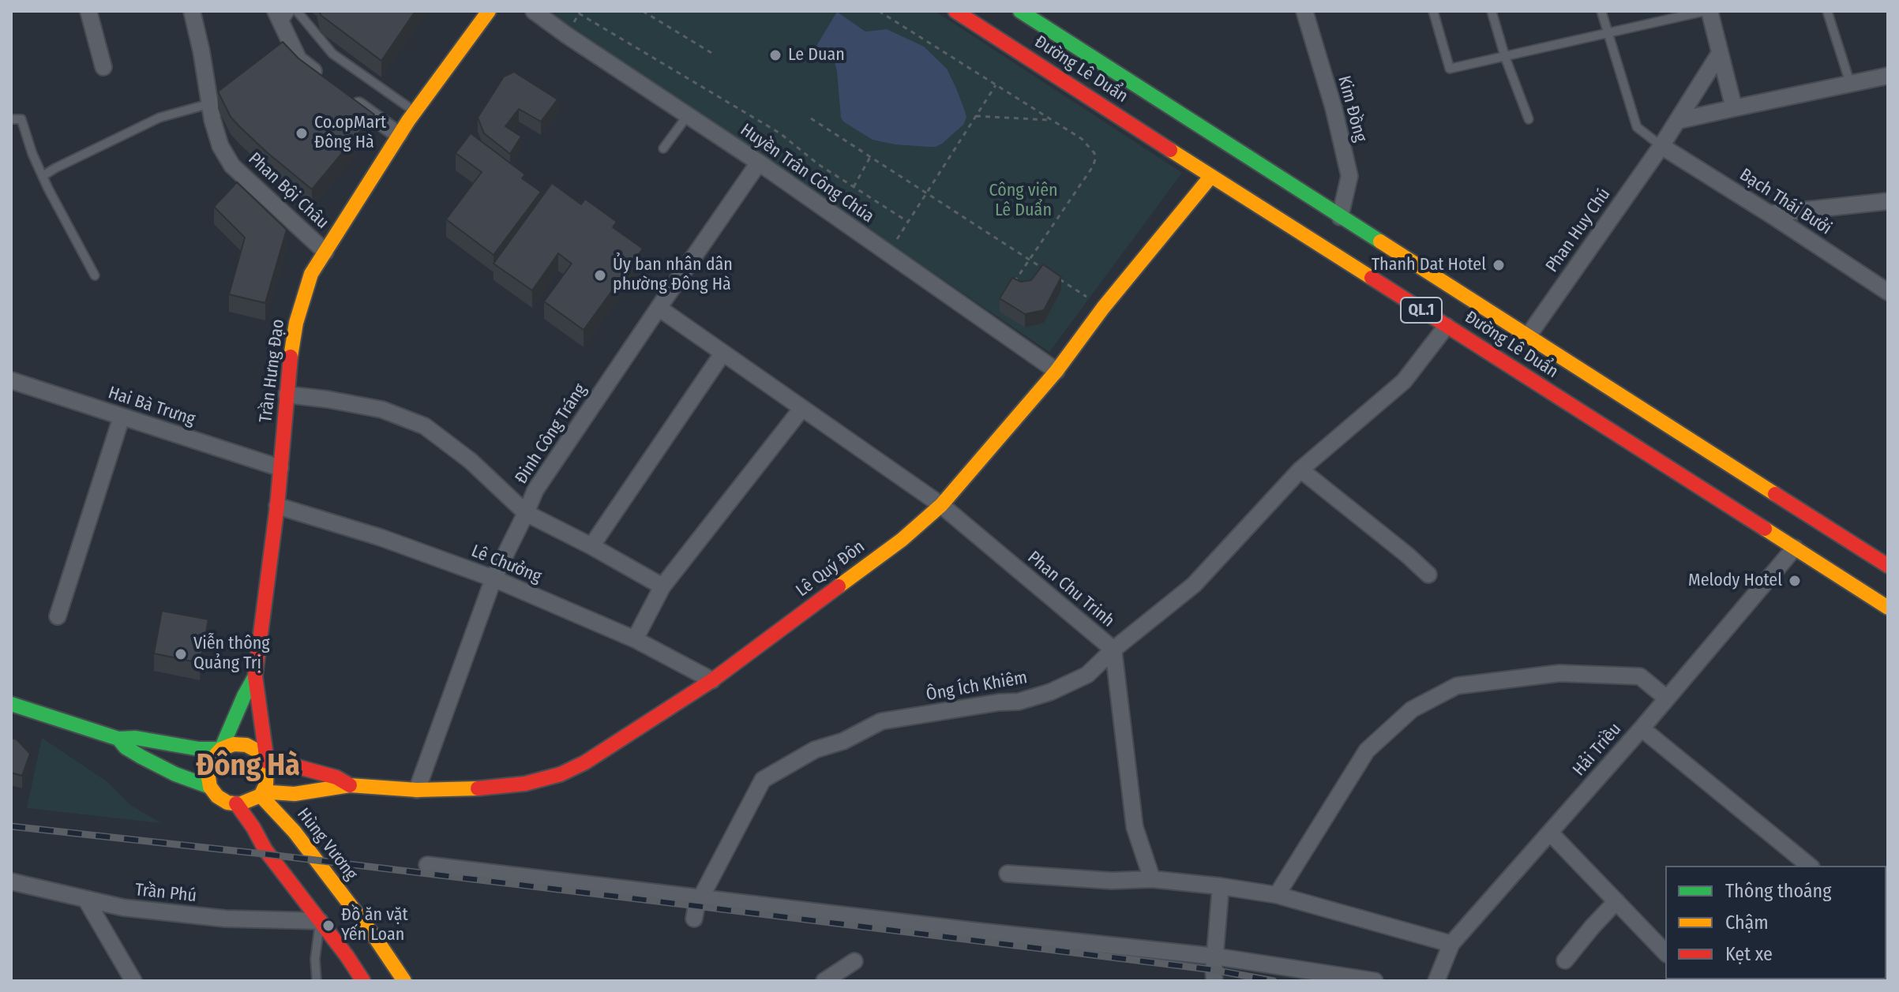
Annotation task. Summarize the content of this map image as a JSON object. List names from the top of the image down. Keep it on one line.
{"streets":{"main road":["Đường Lê Duẩn","QL.1","Trần Hưng Đạo","Lê Quý Đôn","Hùng Vương"],"street":["Kim Đồng","Huyền Trân Công Chúa","Phan Bội Châu","Bạch Thái Bưởi","Phan Huy Chú","Hai Bà Trưng","Đinh Công Tráng","Lê Chưởng","Phan Chu Trinh","Ông Ích Khiêm","Hải Triều","Trần Phú"]},"crossings":[["Đường Lê Duẩn","Kim Đồng"],["Đường Lê Duẩn","Phan Huy Chú"],["Đường Lê Duẩn","Lê Quý Đôn"],["Đường Lê Duẩn","Ông Ích Khiêm"],["Đường Lê Duẩn","Hải Triều"],["Huyền Trân Công Chúa","Đinh Công Tráng"],["Huyền Trân Công Chúa","Lê Quý Đôn"],["Phan Bội Châu","Trần Hưng Đạo"],["Bạch Thái Bưởi","Phan Huy Chú"],["Trần Hưng Đạo","Hai Bà Trưng"],["Trần Hưng Đạo","Lê Chưởng"],["Trần Hưng Đạo","Lê Quý Đôn"],["Trần Hưng Đạo","Hùng Vương"],["Đinh Công Tráng","Lê Chưởng"],["Đinh Công Tráng","Lê Quý Đôn"],["Đinh Công Tráng","Phan Chu Trinh"],["Lê Chưởng","Lê Quý Đôn"],["Lê Quý Đôn","Phan Chu Trinh"],["Lê Quý Đôn","Hùng Vương"],["Phan Chu Trinh","Ông Ích Khiêm"]],"districts":["Đông Hà"],"parks":["Công viên Lê Duẩn"],"places":["Le Duan","Co.opMart Đông Hà","Thanh Dat Hotel","Ủy ban nhân dân phường Đông Hà","Melody Hotel","Viễn thông Quảng Trị","Đồ ăn vặt Yến Loan"],"legend":["Thông thoáng","Chậm","Kẹt xe"]}
